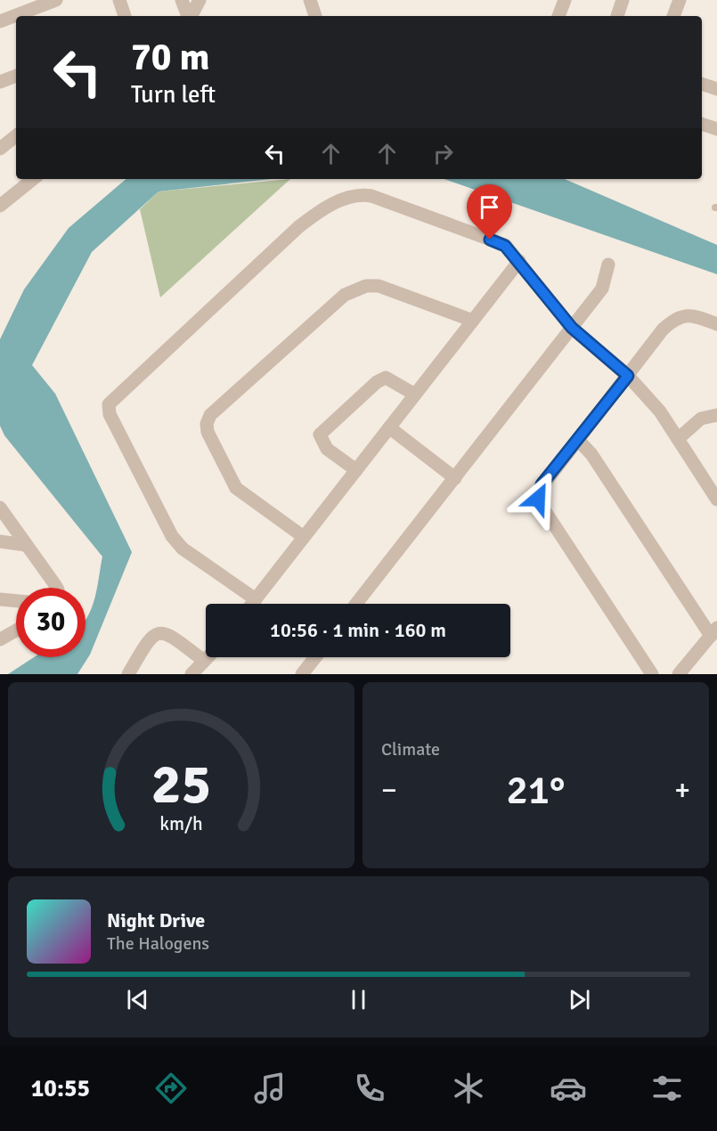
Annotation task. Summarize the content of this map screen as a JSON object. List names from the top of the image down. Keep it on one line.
{"page":{"turn":["70 m","Turn left"],"limit":"30","trip":"10:56 · 1 min · 160 m","tile":"Climate","heat":["−","21°","+"],"song":["Night Drive","The Halogens"],"tabs":"10:55","gauge":["25","km/h"]}}
